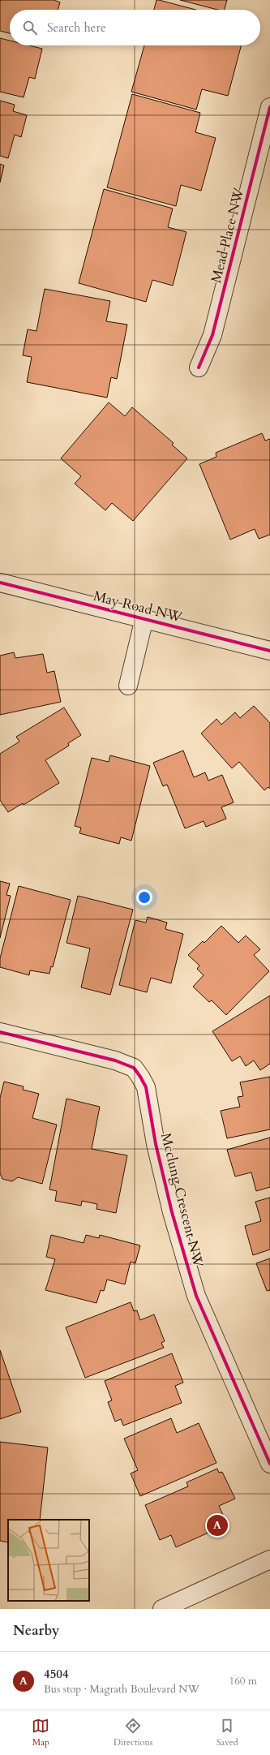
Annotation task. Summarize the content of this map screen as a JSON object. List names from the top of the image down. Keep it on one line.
{"streets":{"street":["Mead Place NW","May Road NW","Mcclung Crescent NW"]},"page":{"search":"Search here","pins":"A","heading":"Nearby","list":[{"mark":"A","name":"4504","note":"Bus stop · Magrath Boulevard NW","value":"160 m"}],"nav":["Map","Directions","Saved"]}}
